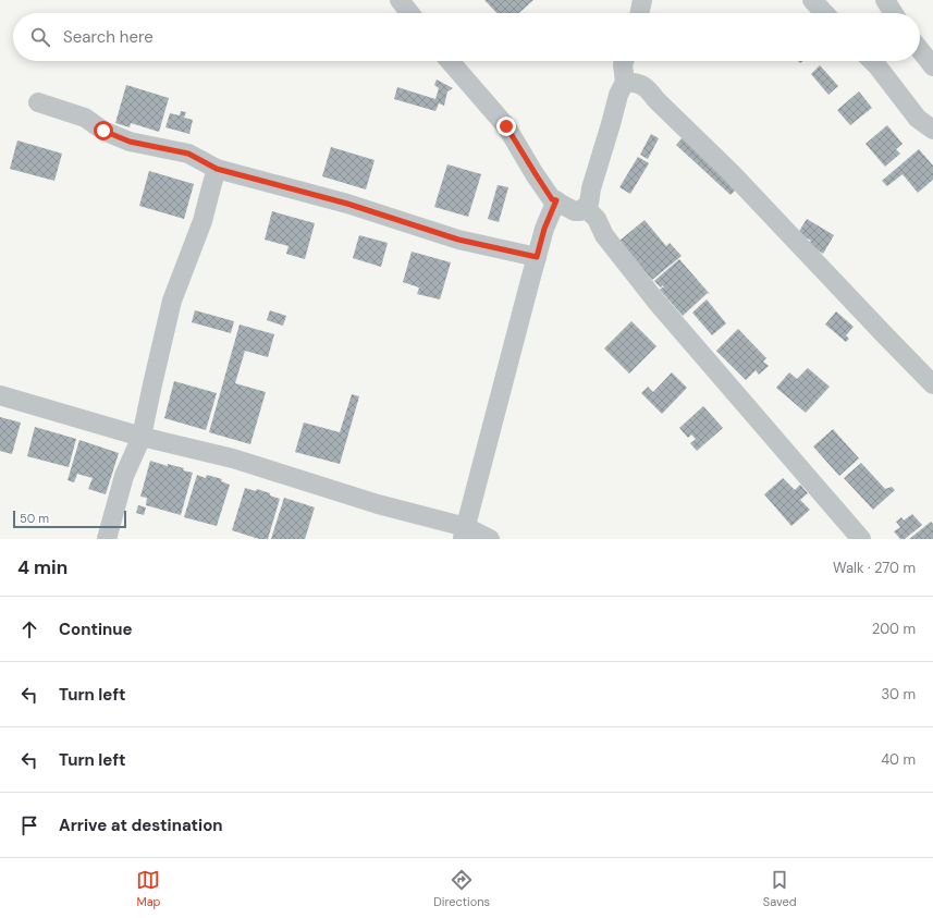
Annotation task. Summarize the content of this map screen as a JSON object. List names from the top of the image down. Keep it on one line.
{"scale_bar":"50 m","page":{"search":"Search here","scale":"50 m","heading":["4 min","Walk · 270 m"],"list":[["Continue","200 m"],["Turn left","30 m"],["Turn left","40 m"],"Arrive at destination"],"nav":["Map","Directions","Saved"]}}
